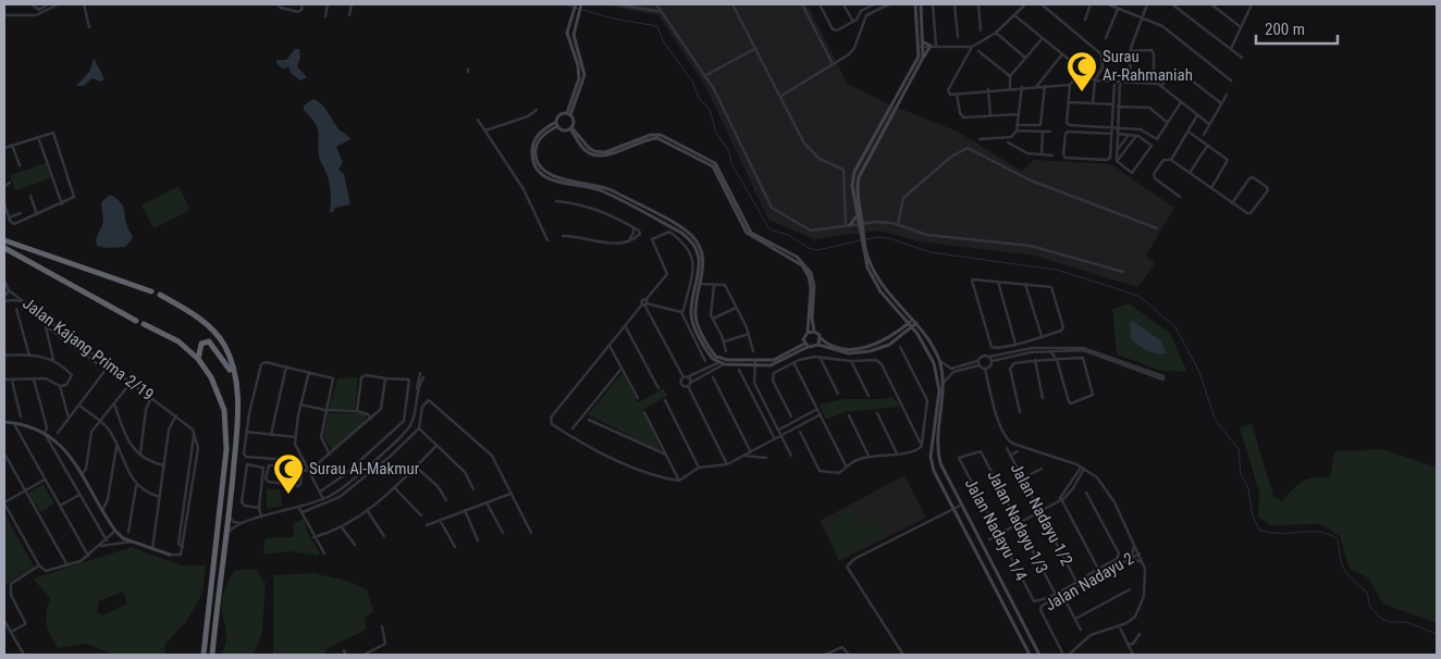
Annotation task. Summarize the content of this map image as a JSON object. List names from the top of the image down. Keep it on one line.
{"streets":{"street":["Jalan Kajang Prima 2/19","Jalan Nadayu 1/2","Jalan Nadayu 1/3","Jalan Nadayu 1/4","Jalan Nadayu 2"]},"crossings":[["Jalan Nadayu 1/3","Jalan Nadayu 1/4"]],"places":{"mosque":["Surau Ar-Rahmaniah","Surau Al-Makmur"]},"scale_bar":"200 m"}
